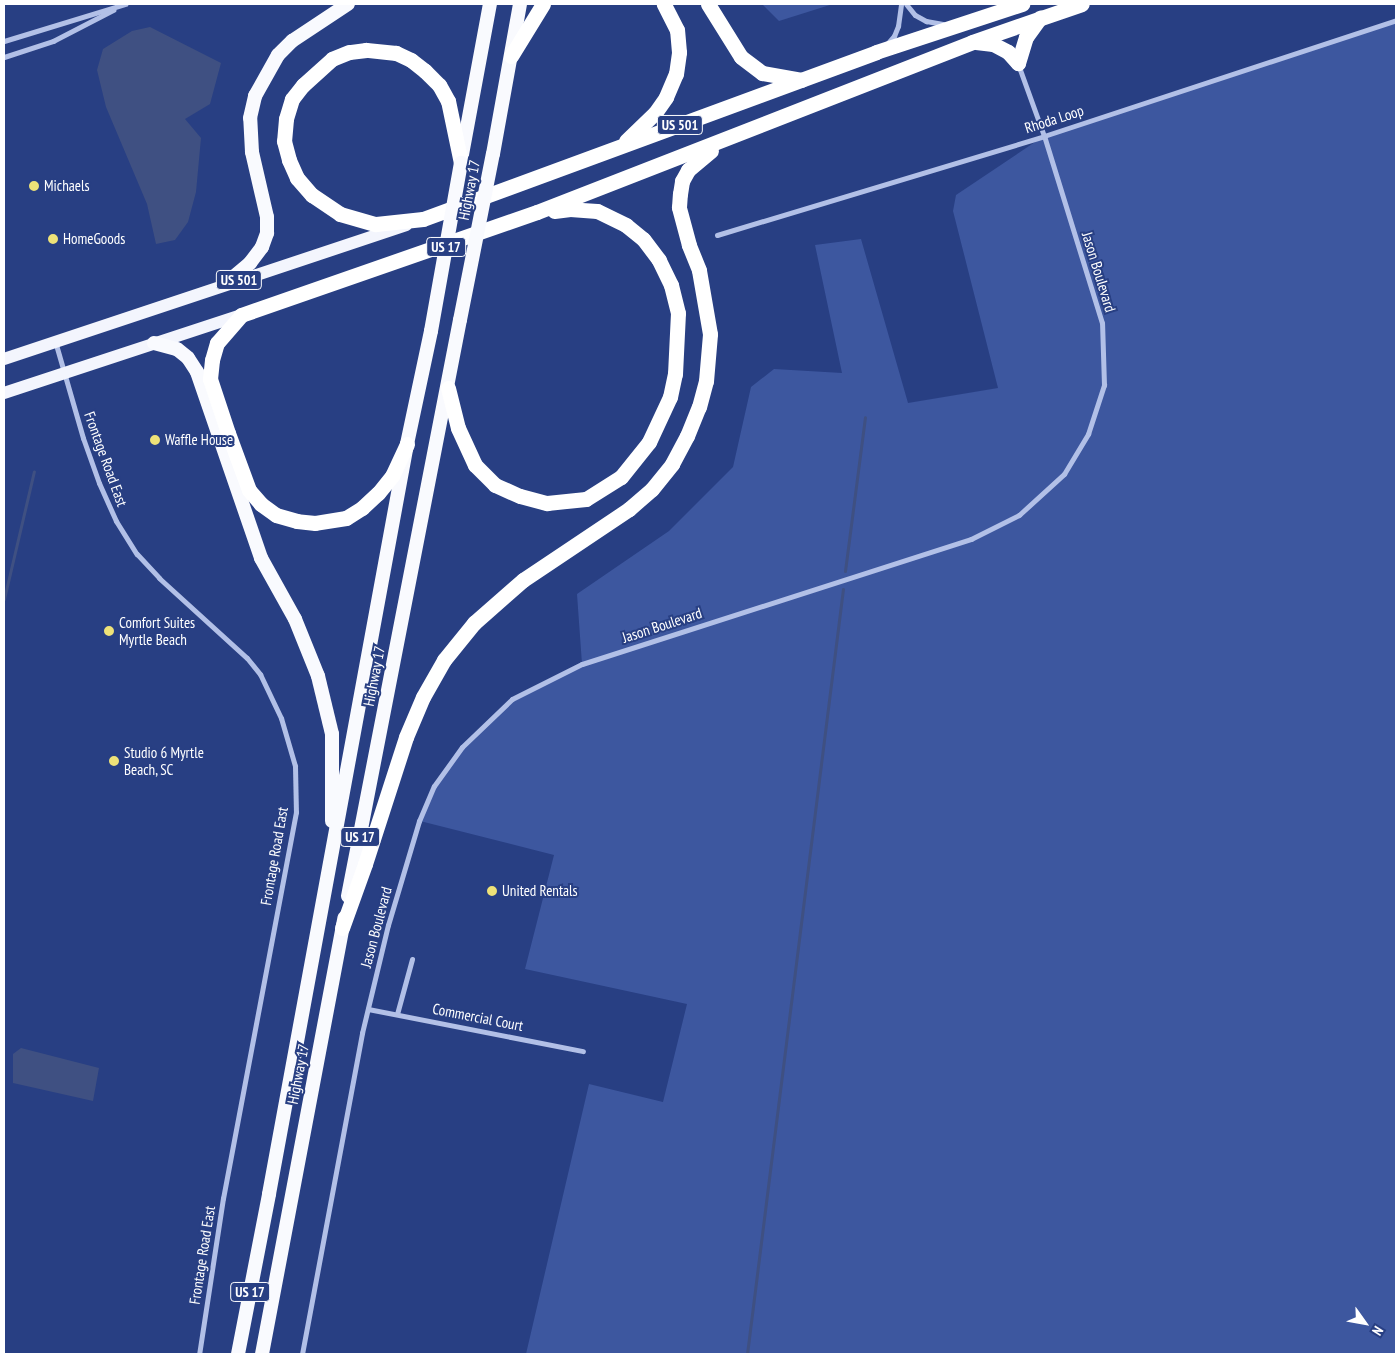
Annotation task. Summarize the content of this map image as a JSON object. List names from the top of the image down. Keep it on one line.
{"streets":{"highway":["US 501","Highway 17","US 17"],"street":["Rhoda Loop","Jason Boulevard","Frontage Road East","Commercial Court"]},"crossings":[["Rhoda Loop","Jason Boulevard"],["US 501","Frontage Road East"],["Jason Boulevard","Commercial Court"]],"places":["Michaels","HomeGoods","Waffle House","Comfort Suites Myrtle Beach","Studio 6 Myrtle Beach, SC","United Rentals"],"north":"bottom right"}
